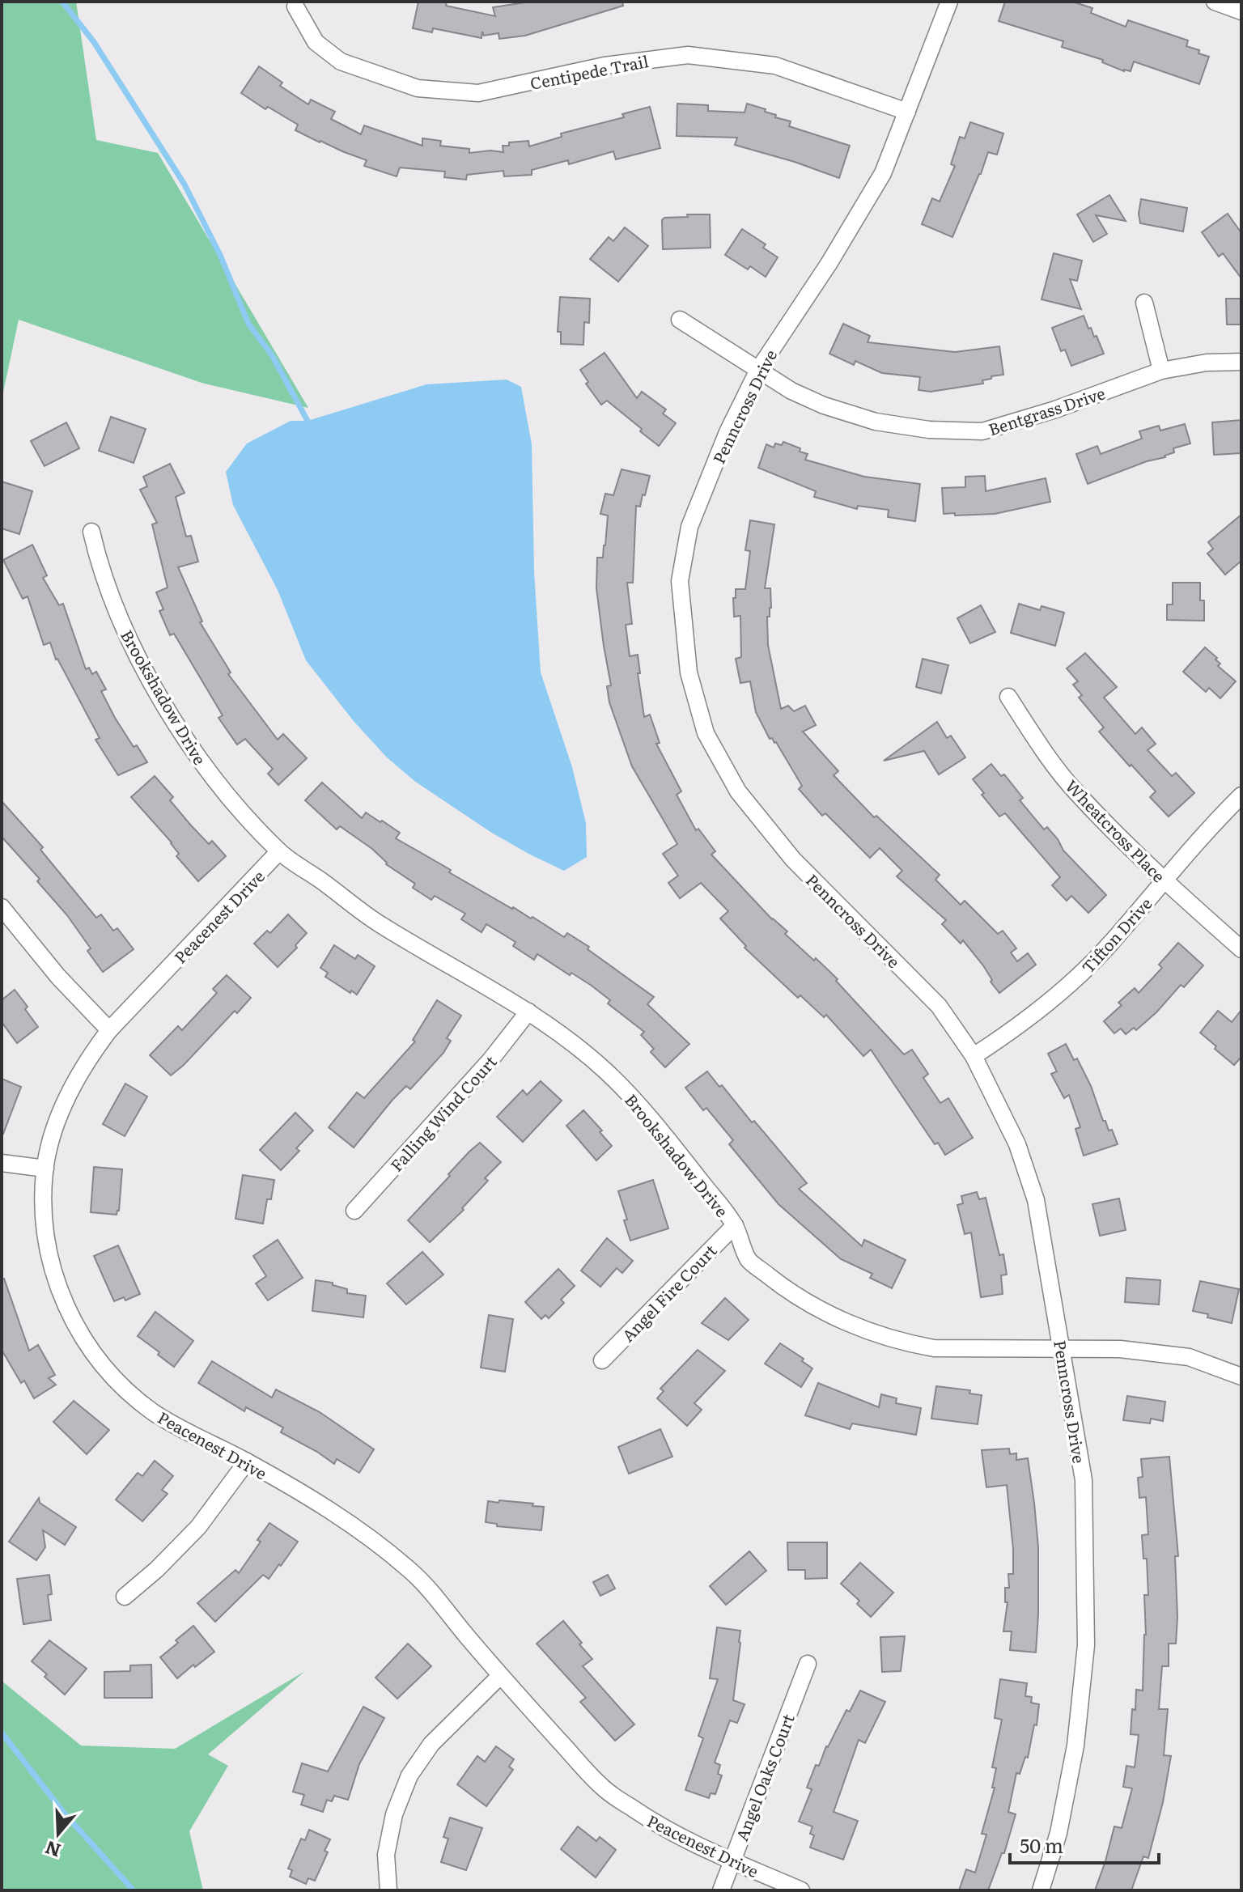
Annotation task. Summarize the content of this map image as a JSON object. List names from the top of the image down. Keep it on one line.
{"streets":{"street":["Centipede Trail","Penncross Drive","Bentgrass Drive","Brookshadow Drive","Wheatcross Place","Peacenest Drive","Tifton Drive","Falling Wind Court","Angel Fire Court","Angel Oaks Court"]},"crossings":[["Centipede Trail","Penncross Drive"],["Penncross Drive","Bentgrass Drive"],["Penncross Drive","Brookshadow Drive"],["Penncross Drive","Tifton Drive"],["Brookshadow Drive","Peacenest Drive"],["Brookshadow Drive","Falling Wind Court"],["Brookshadow Drive","Angel Fire Court"],["Wheatcross Place","Tifton Drive"],["Peacenest Drive","Angel Oaks Court"]],"scale_bar":"50 m","north":"bottom"}
